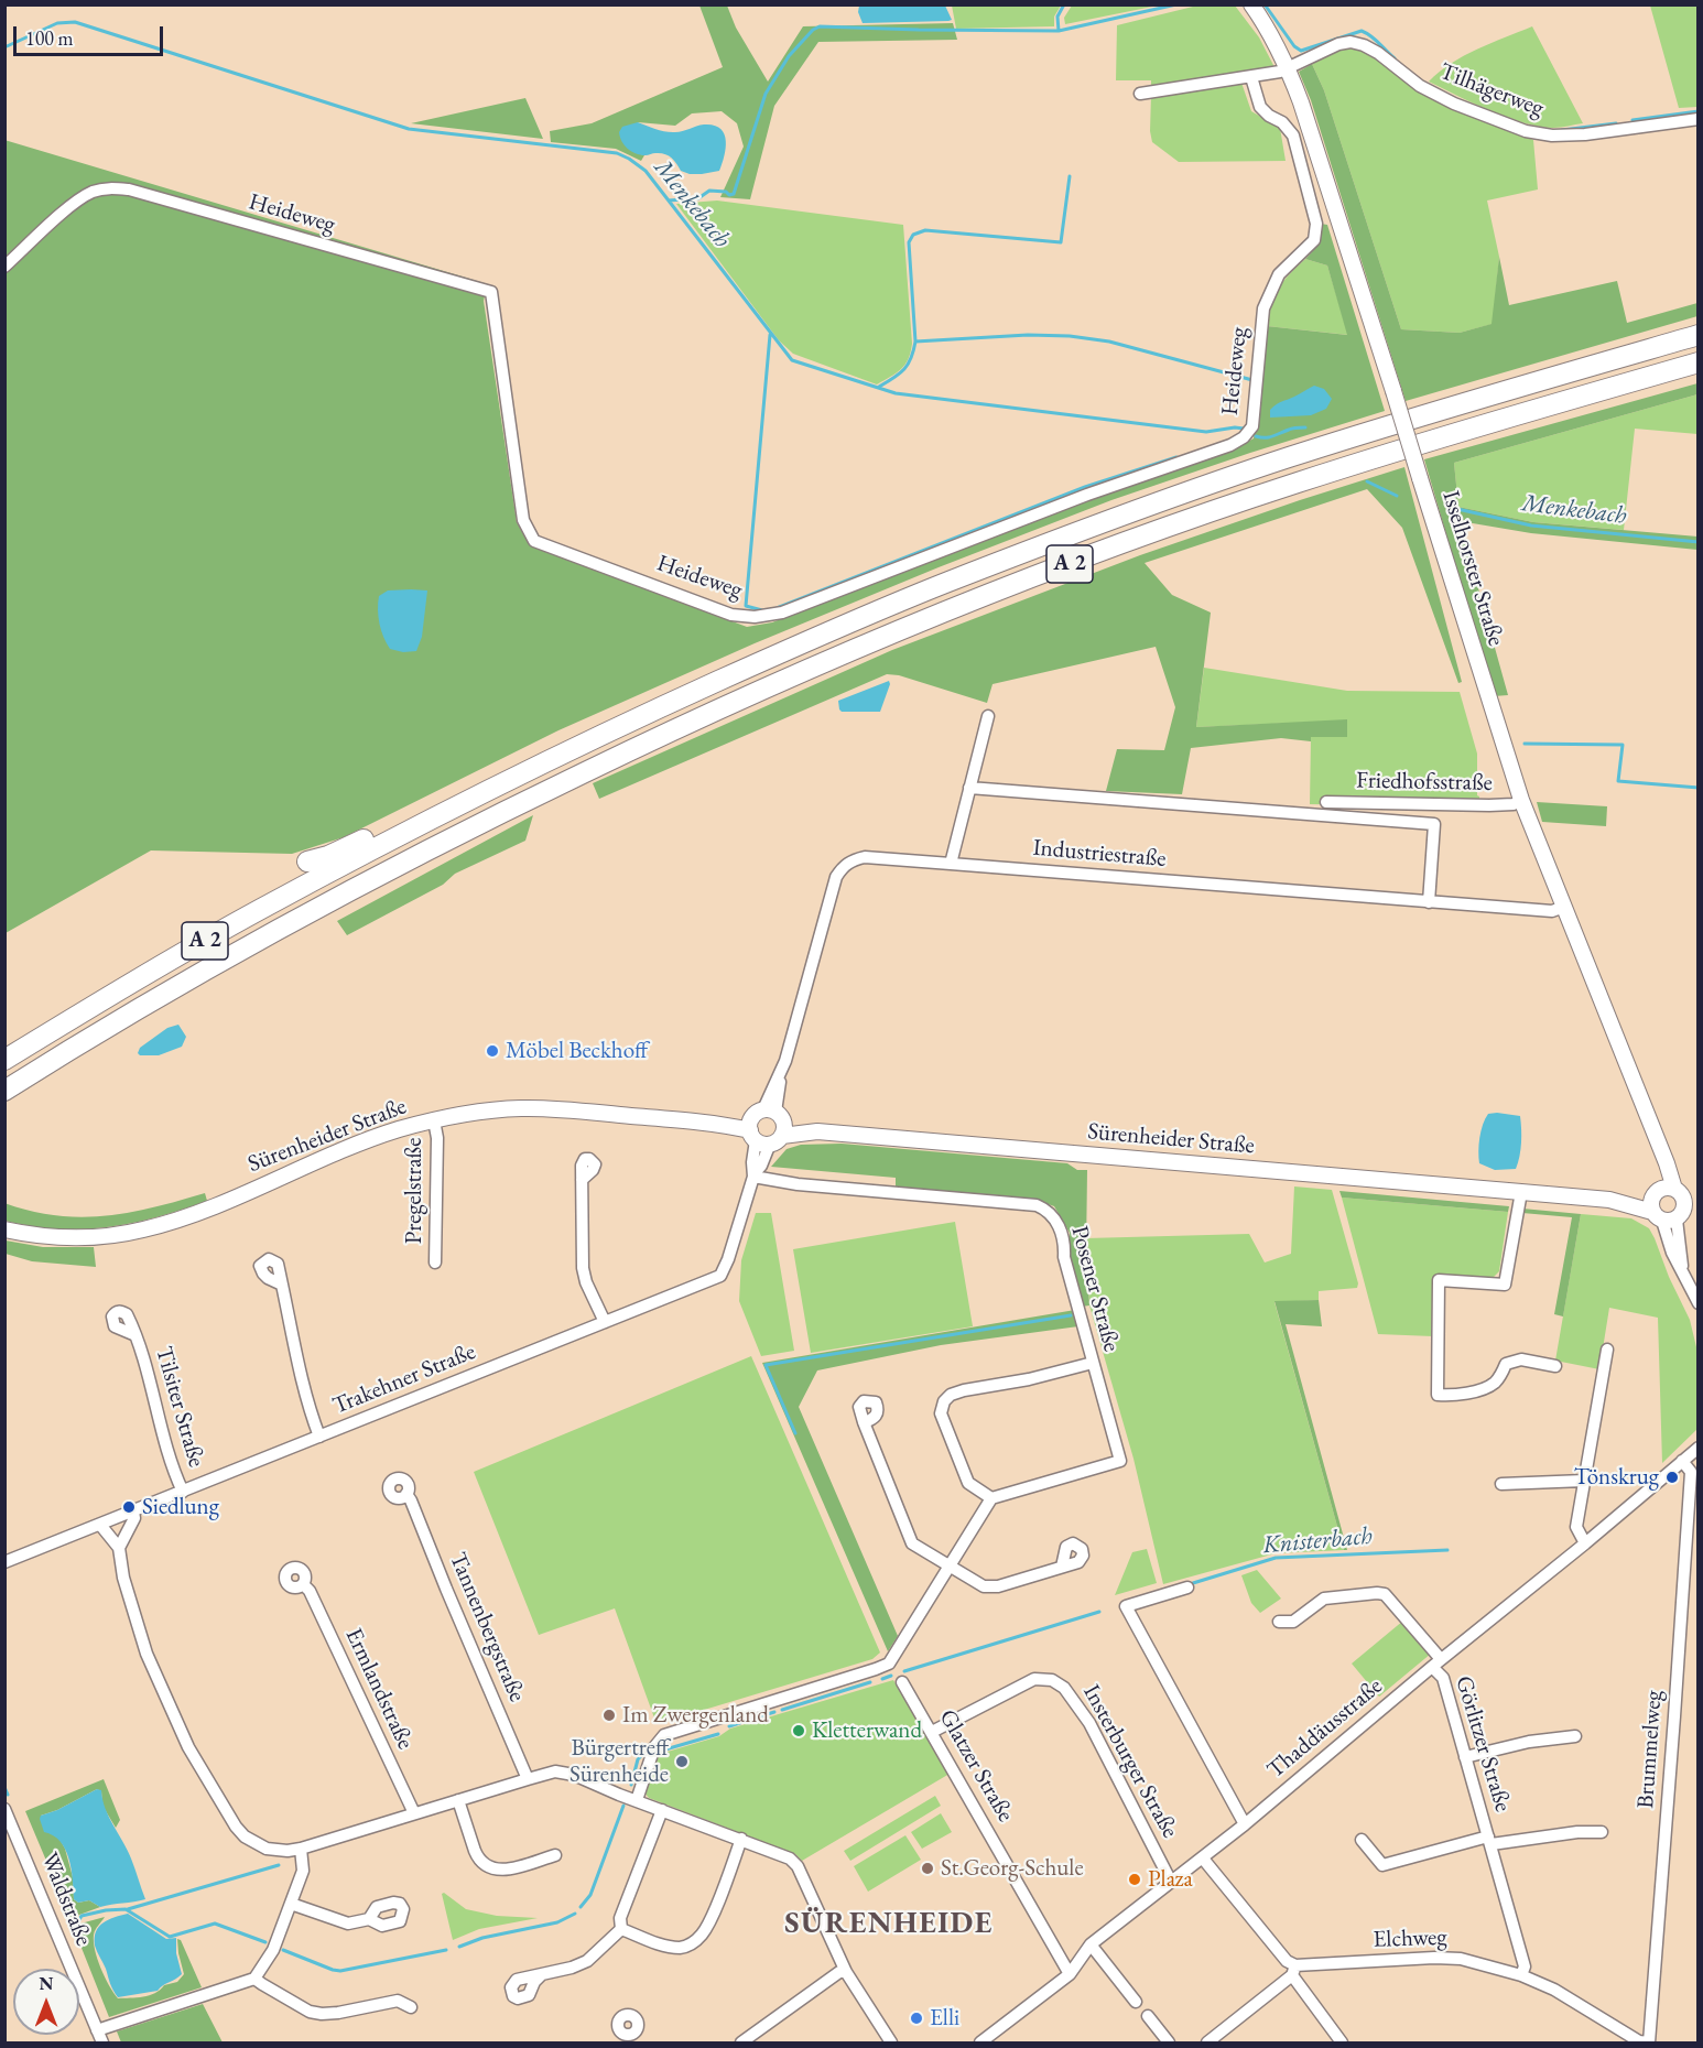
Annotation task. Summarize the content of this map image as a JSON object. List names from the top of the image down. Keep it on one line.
{"streets":{"highway":["A 2"],"main road":["Isselhorster Straße","Sürenheider Straße"],"street":["Tilhägerweg","Heideweg","Friedhofsstraße","Industriestraße","Pregelstraße","Posener Straße","Trakehner Straße","Tilsiter Straße","Tannenbergstraße","Ermlandstraße","Thaddäusstraße","Görlitzer Straße","Brummelweg","Insterburger Straße","Glatzer Straße","Waldstraße","Elchweg"]},"crossings":[["Tilhägerweg","Isselhorster Straße"],["Isselhorster Straße","Friedhofsstraße"],["Isselhorster Straße","Industriestraße"],["Isselhorster Straße","Sürenheider Straße"],["Industriestraße","Sürenheider Straße"],["Industriestraße","Trakehner Straße"],["Sürenheider Straße","Pregelstraße"],["Sürenheider Straße","Trakehner Straße"],["Posener Straße","Trakehner Straße"],["Trakehner Straße","Tilsiter Straße"],["Thaddäusstraße","Görlitzer Straße"],["Thaddäusstraße","Brummelweg"],["Thaddäusstraße","Insterburger Straße"],["Thaddäusstraße","Glatzer Straße"],["Görlitzer Straße","Elchweg"],["Brummelweg","Elchweg"],["Insterburger Straße","Glatzer Straße"]],"districts":["SÜRENHEIDE"],"water":["Menkebach","Knisterbach"],"places":["Möbel Beckhoff","Tönskrug","Siedlung","Im Zwergenland","Kletterwand","Bürgertreff Sürenheide","St.Georg-Schule","Plaza","Elli"],"scale_bar":"100 m","north":"top"}
